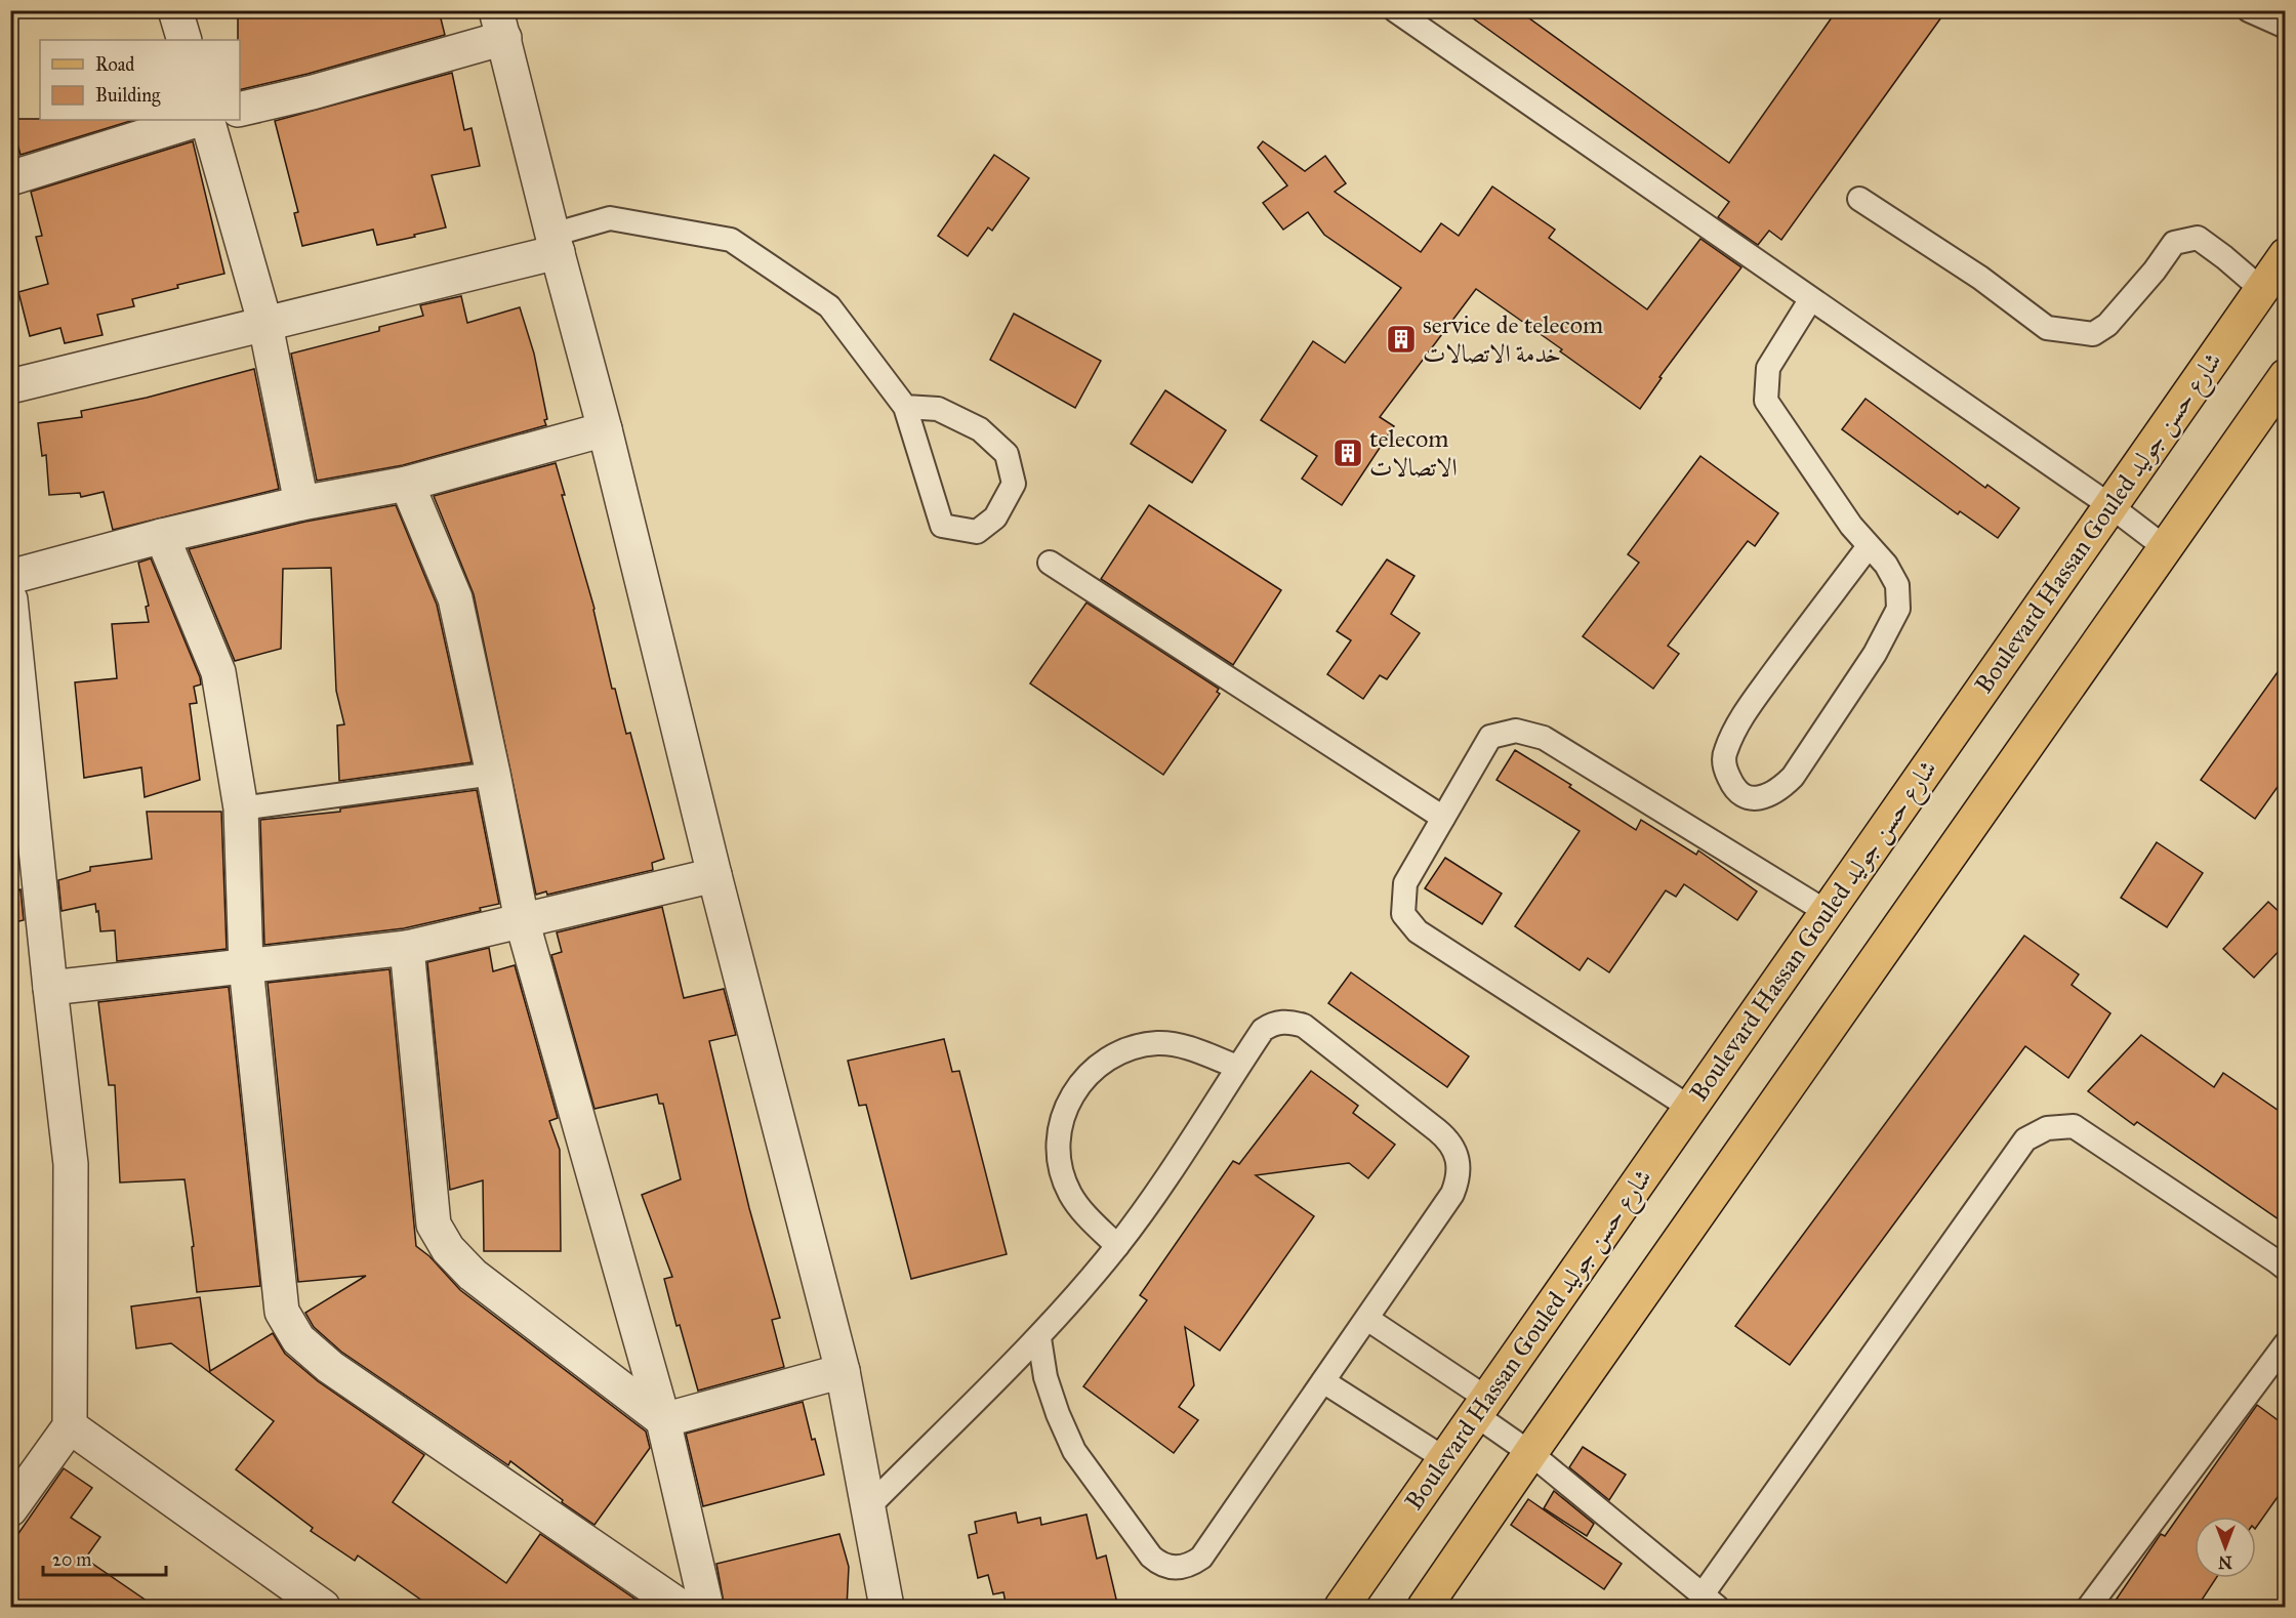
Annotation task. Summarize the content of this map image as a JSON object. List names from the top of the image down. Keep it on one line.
{"streets":{"main road":["Boulevard Hassan Gouled شارع حسن جوليد"]},"places":{"building":["service de telecom خدمة الاتصالات","telecom الاتصالات"]},"legend":["Road","Building"],"scale_bar":"20 m","north":"bottom"}
